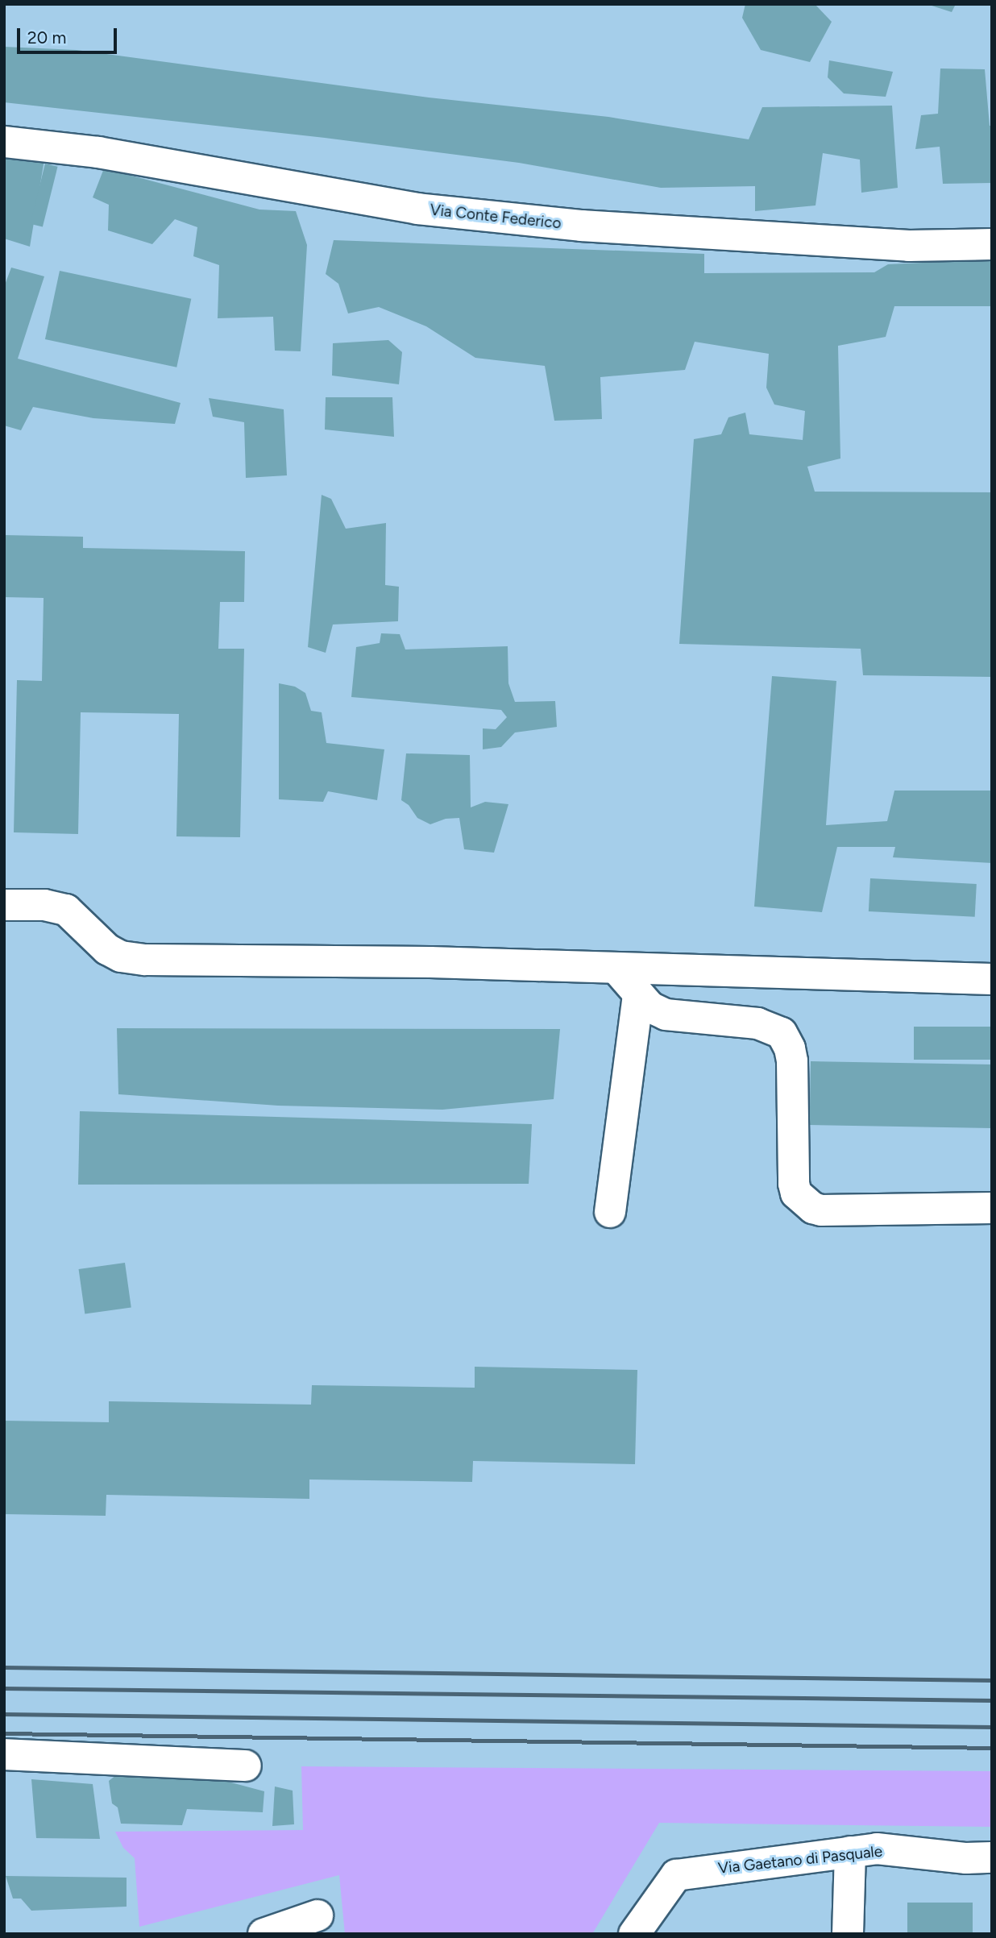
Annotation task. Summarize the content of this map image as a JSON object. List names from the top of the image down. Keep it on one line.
{"streets":{"street":["Via Conte Federico","Via Gaetano di Pasquale"]},"scale_bar":"20 m"}
